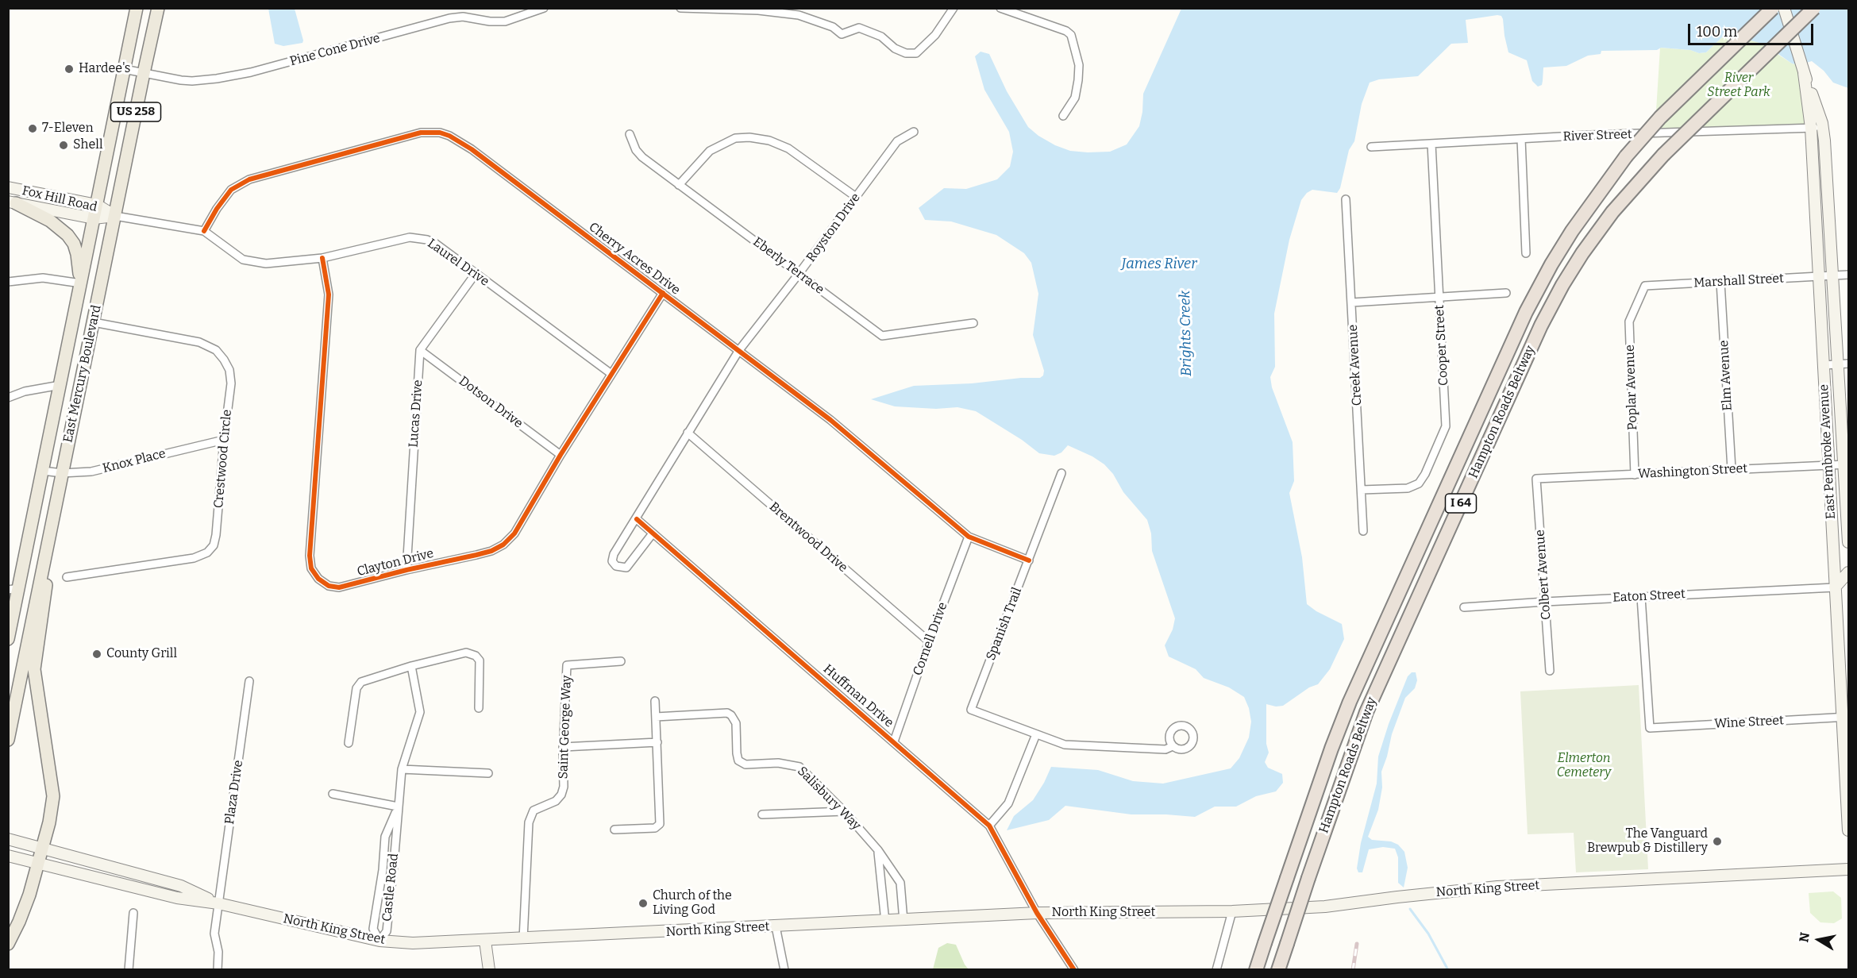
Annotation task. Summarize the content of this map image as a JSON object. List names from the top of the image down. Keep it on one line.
{"streets":{"highway":["Hampton Roads Beltway","I 64"],"main road":["US 258","Fox Hill Road","East Mercury Boulevard","East Pembroke Avenue","Eaton Street","North King Street"],"street":["Pine Cone Drive","River Street","Royston Drive","Cherry Acres Drive","Laurel Drive","Eberly Terrace","Marshall Street","Cooper Street","Creek Avenue","Elm Avenue","Poplar Avenue","Dotson Drive","Lucas Drive","Crestwood Circle","Knox Place","Washington Street","Brentwood Drive","Clayton Drive","Colbert Avenue","Spanish Trail","Cornell Drive","Huffman Drive","Wine Street","Saint George Way","Plaza Drive","Salisbury Way","Castle Road"]},"crossings":[["Pine Cone Drive","East Mercury Boulevard"],["River Street","Cooper Street"],["River Street","East Pembroke Avenue"],["Fox Hill Road","East Mercury Boulevard"],["Royston Drive","Cherry Acres Drive"],["Royston Drive","Eberly Terrace"],["Cherry Acres Drive","Laurel Drive"],["Cherry Acres Drive","Clayton Drive"],["Cherry Acres Drive","Spanish Trail"],["Cherry Acres Drive","Cornell Drive"],["Laurel Drive","Clayton Drive"],["Marshall Street","Elm Avenue"],["Marshall Street","Poplar Avenue"],["Marshall Street","East Pembroke Avenue"],["Cooper Street","Creek Avenue"],["East Mercury Boulevard","Crestwood Circle"],["East Mercury Boulevard","Knox Place"],["Elm Avenue","Washington Street"],["Poplar Avenue","Washington Street"],["Dotson Drive","Lucas Drive"],["Dotson Drive","Clayton Drive"],["Lucas Drive","Clayton Drive"],["East Pembroke Avenue","Washington Street"],["East Pembroke Avenue","Eaton Street"],["East Pembroke Avenue","Wine Street"],["Crestwood Circle","Knox Place"],["Washington Street","Colbert Avenue"],["Brentwood Drive","Cornell Drive"],["Colbert Avenue","Eaton Street"],["Eaton Street","Wine Street"],["Cornell Drive","Huffman Drive"],["Huffman Drive","North King Street"],["Saint George Way","North King Street"],["Plaza Drive","North King Street"],["Salisbury Way","North King Street"],["Castle Road","North King Street"]],"water":["James River","Brights Creek"],"parks":["River Street Park","Elmerton Cemetery"],"places":["Hardee's","7-Eleven","Shell","County Grill","The Vanguard Brewpub & Distillery","Church of the Living God"],"scale_bar":"100 m","north":"left"}
